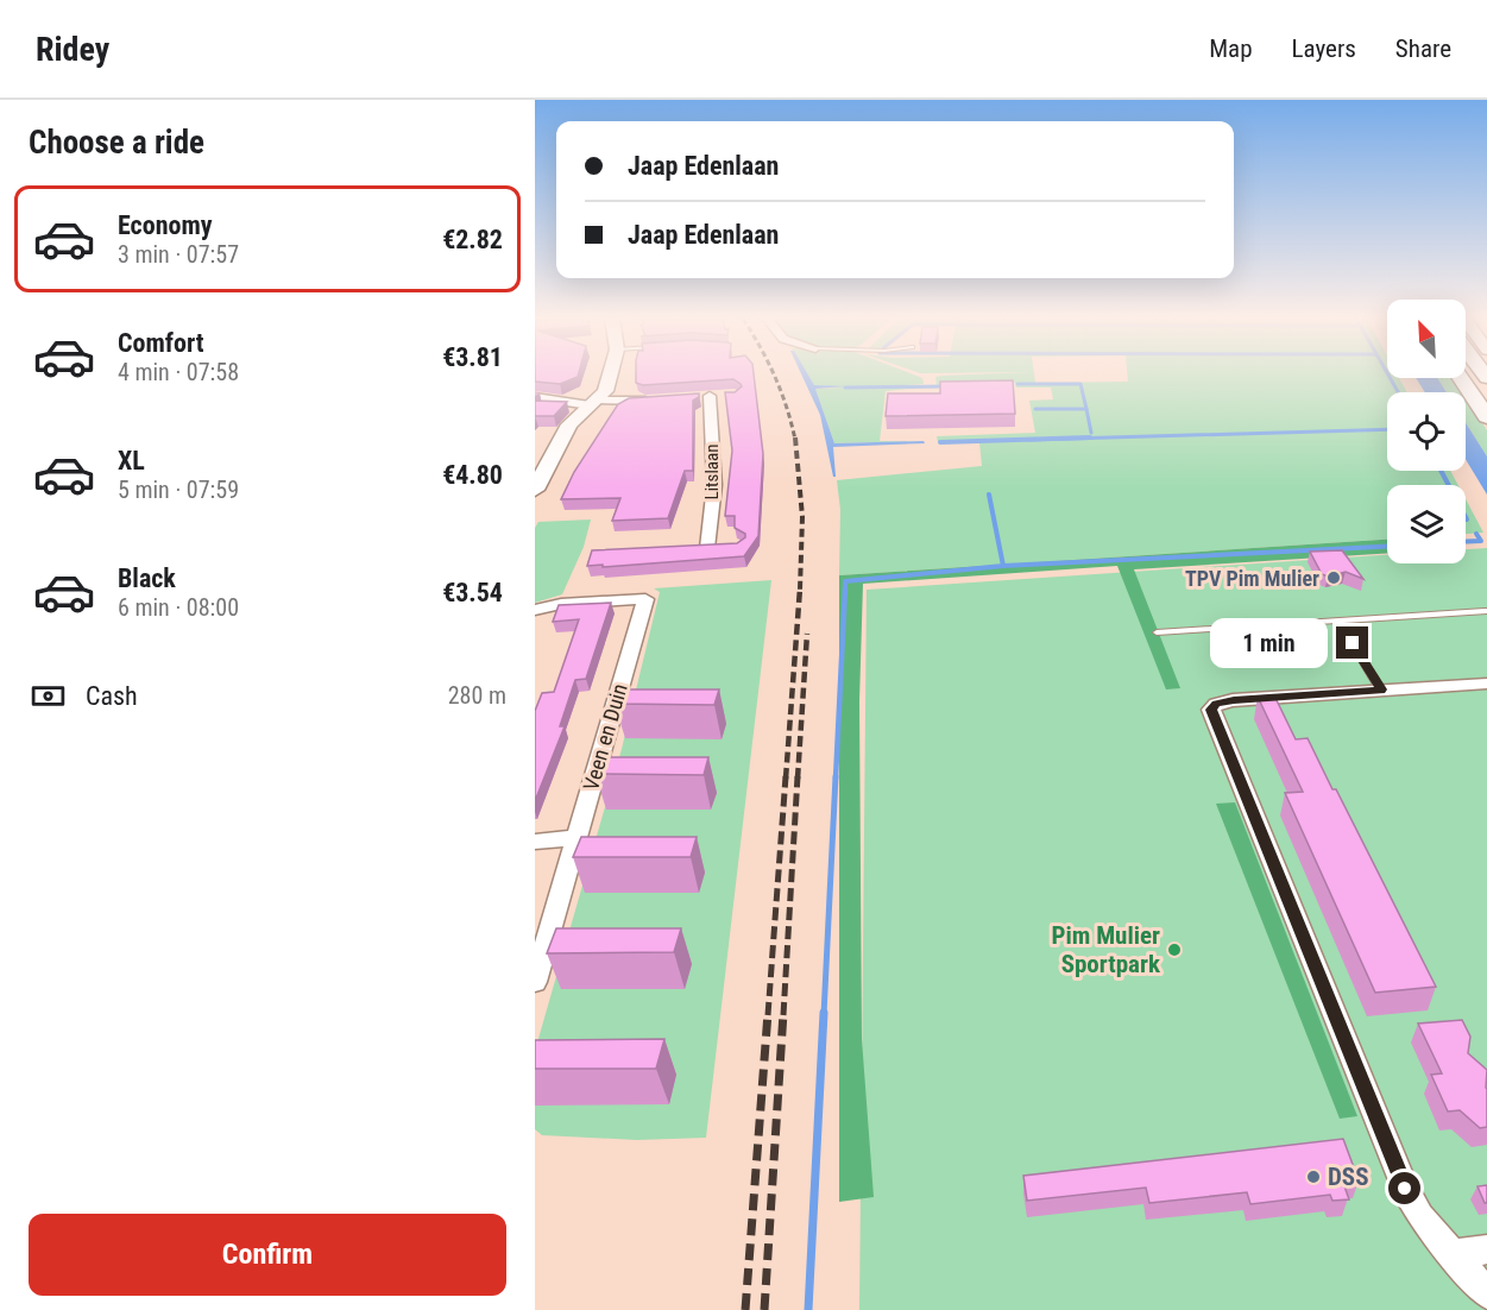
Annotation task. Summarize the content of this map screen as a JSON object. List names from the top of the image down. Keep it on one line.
{"streets":{"street":["Litslaan","Veen en Duin"]},"places":["TPV Pim Mulier","Pim Mulier Sportpark","DSS"],"north":"top left","page":{"header":"Ridey","nav":["Map","Layers","Share"],"heading":"Choose a ride","banner":["Jaap Edenlaan","Jaap Edenlaan"],"list":[{"name":"Economy","note":"3 min · 07:57","value":"€2.82"},{"name":"Comfort","note":"4 min · 07:58","value":"€3.81"},{"name":"XL","note":"5 min · 07:59","value":"€4.80"},{"name":"Black","note":"6 min · 08:00","value":"€3.54"}],"bubble":"1 min","pay":["Cash","280 m"],"buttons":"Confirm"}}
